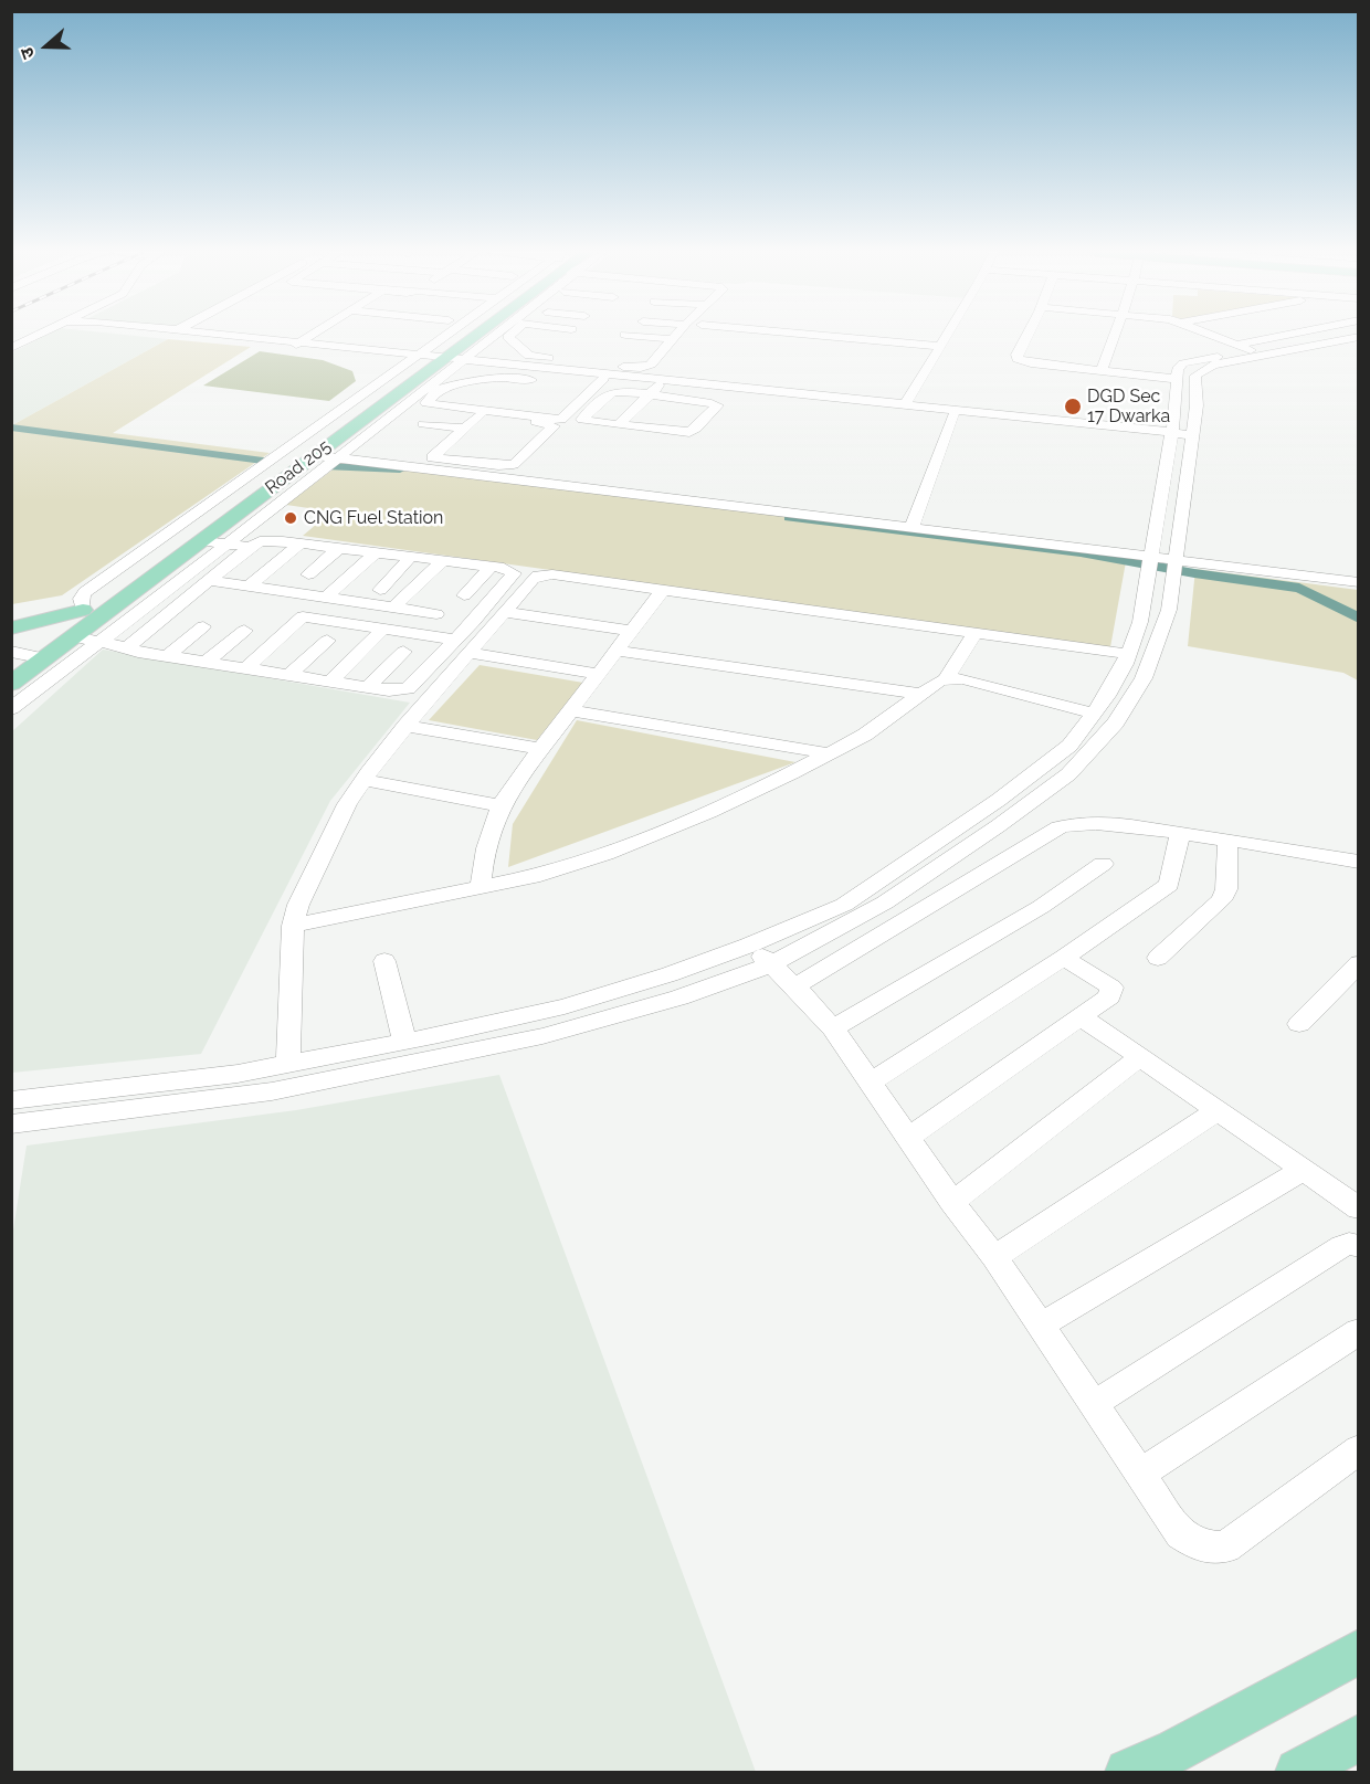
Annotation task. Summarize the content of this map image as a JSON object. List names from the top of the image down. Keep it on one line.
{"streets":{"main road":["Road 205"]},"places":["DGD Sec 17 Dwarka","CNG Fuel Station"],"north":"left"}
